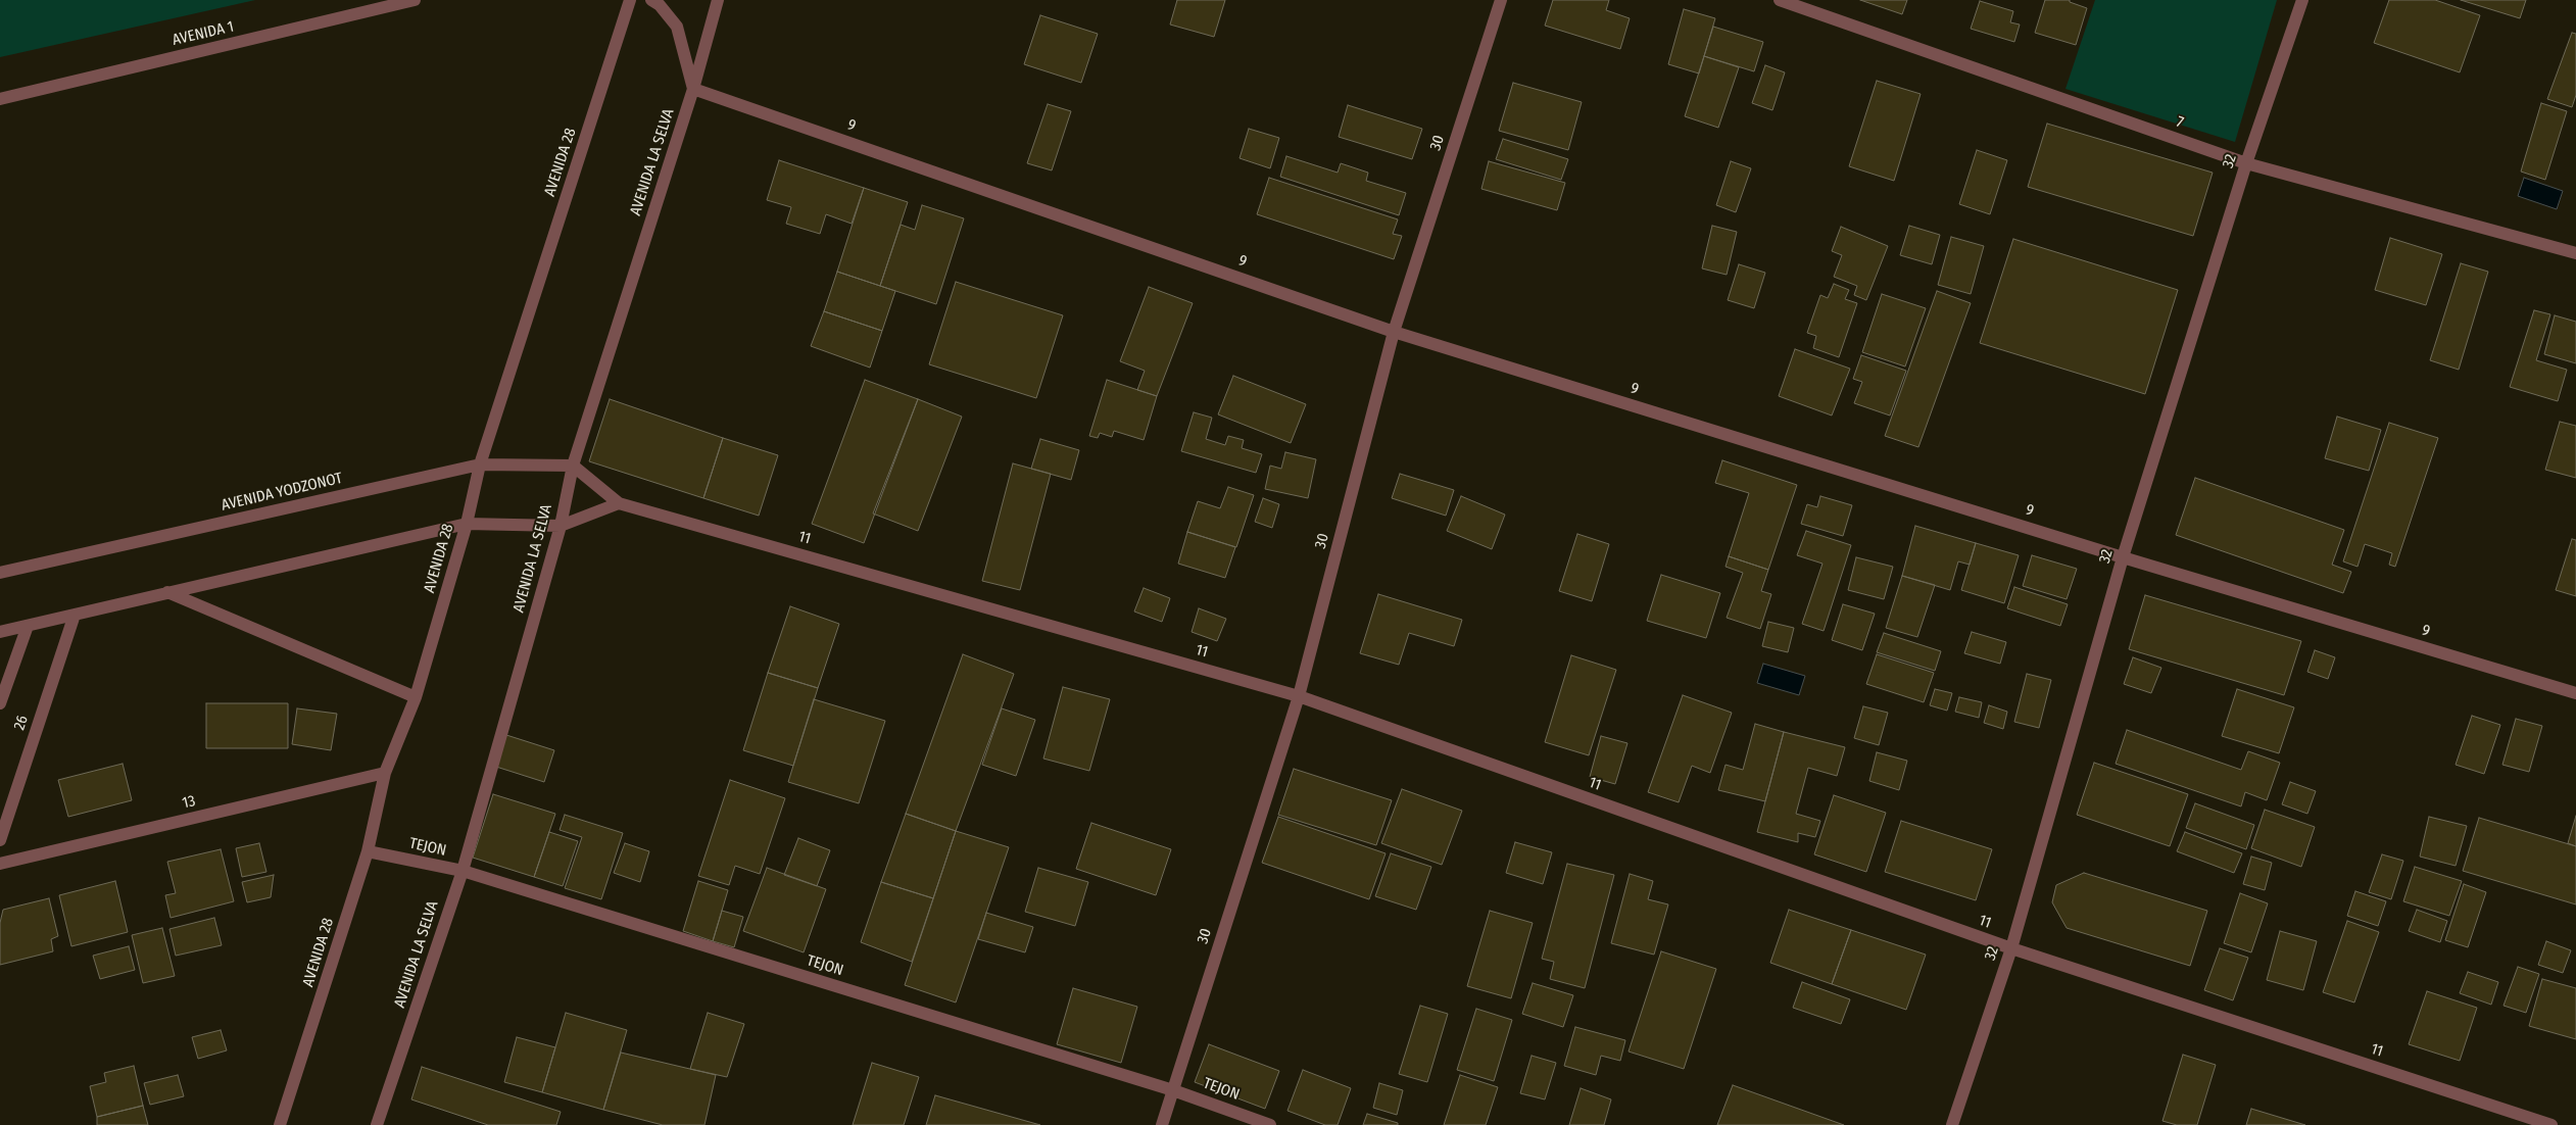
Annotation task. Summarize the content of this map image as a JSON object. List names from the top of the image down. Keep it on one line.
{"streets":{"street":["AVENIDA 1","7","9","30","32","AVENIDA 28","AVENIDA LA SELVA","AVENIDA YODZONOT","11","26","13","TEJON"]},"crossings":[["7","32"],["9","30"],["9","32"],["9","AVENIDA LA SELVA"],["30","11"],["30","TEJON"],["32","11"],["AVENIDA 28","AVENIDA YODZONOT"],["AVENIDA 28","13"],["AVENIDA 28","TEJON"],["AVENIDA LA SELVA","AVENIDA YODZONOT"],["AVENIDA LA SELVA","TEJON"]]}
